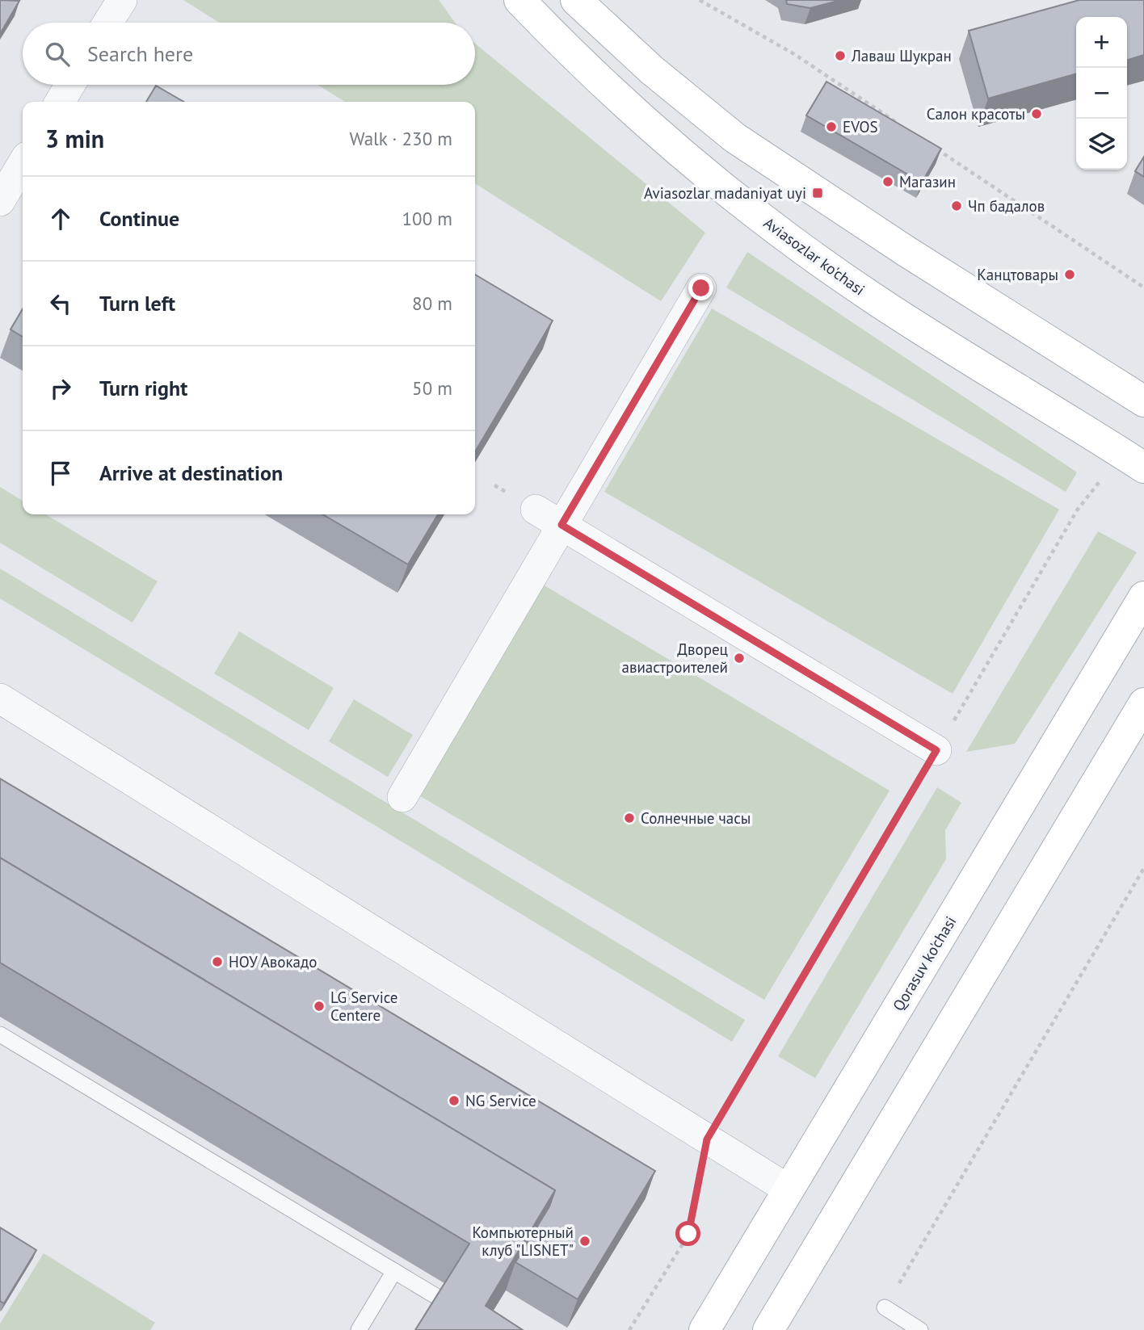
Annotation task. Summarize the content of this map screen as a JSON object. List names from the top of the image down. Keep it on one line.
{"streets":{"main road":["Aviasozlar ko'chasi","Qorasuv ko'chasi"]},"places":{"other":["Лаваш Шукран","Салон красоты","EVOS","Магазин","Чп бадалов","Канцтовары","Дворец авиастроителей","Солнечные часы","НОУ Авокадо","LG Service Centere","NG Service","Компьютерный клуб \"LISNET\""],"transit":["Aviasozlar madaniyat uyi"]},"page":{"map_buttons":["+","−"],"search":"Search here","heading":["3 min","Walk · 230 m"],"list":[["Continue","100 m"],["Turn left","80 m"],["Turn right","50 m"],"Arrive at destination"]}}
